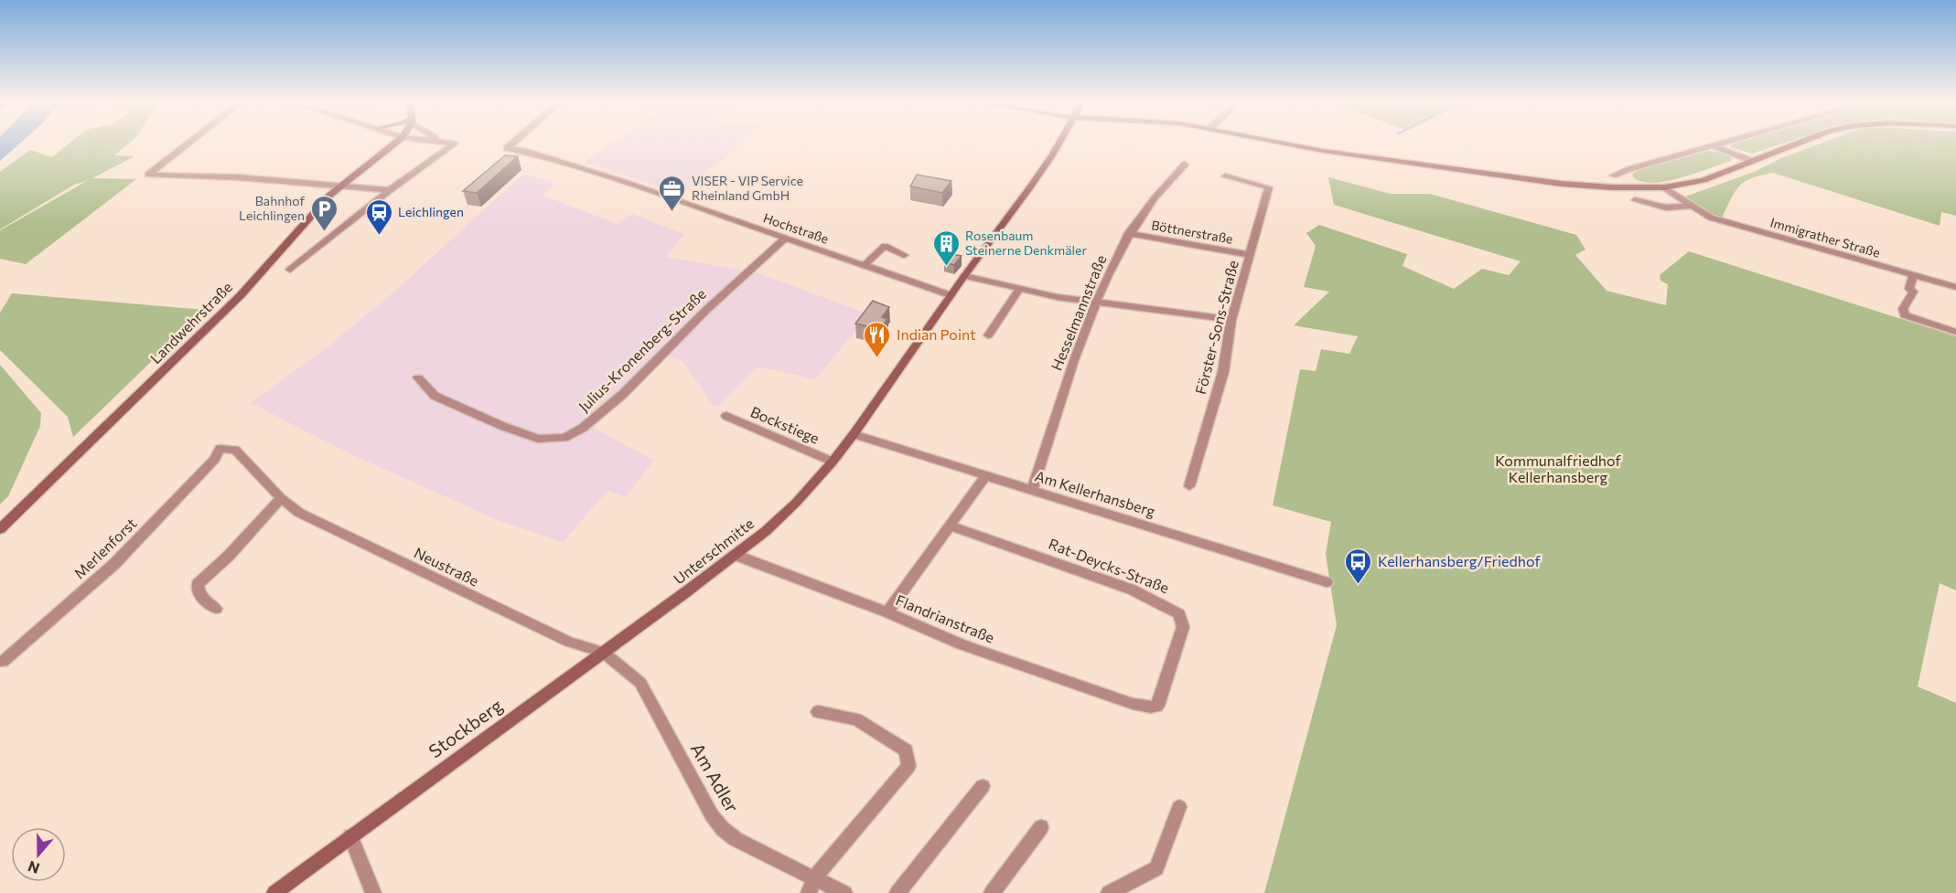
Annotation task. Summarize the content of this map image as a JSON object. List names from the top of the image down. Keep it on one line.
{"streets":{"main road":["Landwehrstraße","Unterschmitte","Stockberg"],"street":["Hochstraße","Böttnerstraße","Immigrather Straße","Hesselmannstraße","Förster-Sons-Straße","Julius-Kronenberg-Straße","Bockstiege","Am Kellerhansberg","Merlenforst","Rat-Deycks-Straße","Neustraße","Flandrianstraße","Am Adler"]},"crossings":[["Hochstraße","Julius-Kronenberg-Straße"],["Böttnerstraße","Hesselmannstraße"],["Böttnerstraße","Förster-Sons-Straße"],["Hesselmannstraße","Am Kellerhansberg"],["Bockstiege","Unterschmitte"],["Am Kellerhansberg","Unterschmitte"],["Merlenforst","Neustraße"],["Unterschmitte","Neustraße"],["Unterschmitte","Flandrianstraße"],["Unterschmitte","Stockberg"],["Unterschmitte","Am Adler"],["Rat-Deycks-Straße","Flandrianstraße"],["Neustraße","Stockberg"],["Neustraße","Am Adler"],["Stockberg","Am Adler"]],"parks":["Kommunalfriedhof Kellerhansberg"],"places":{"office":["VISER - VIP Service Rheinland GmbH"],"parking":["Bahnhof Leichlingen"],"station":["Leichlingen"],"building":["Rosenbaum Steinerne Denkmäler"],"restaurant":["Indian Point"],"bus stop":["Kellerhansberg/Friedhof"]},"north":"bottom"}
